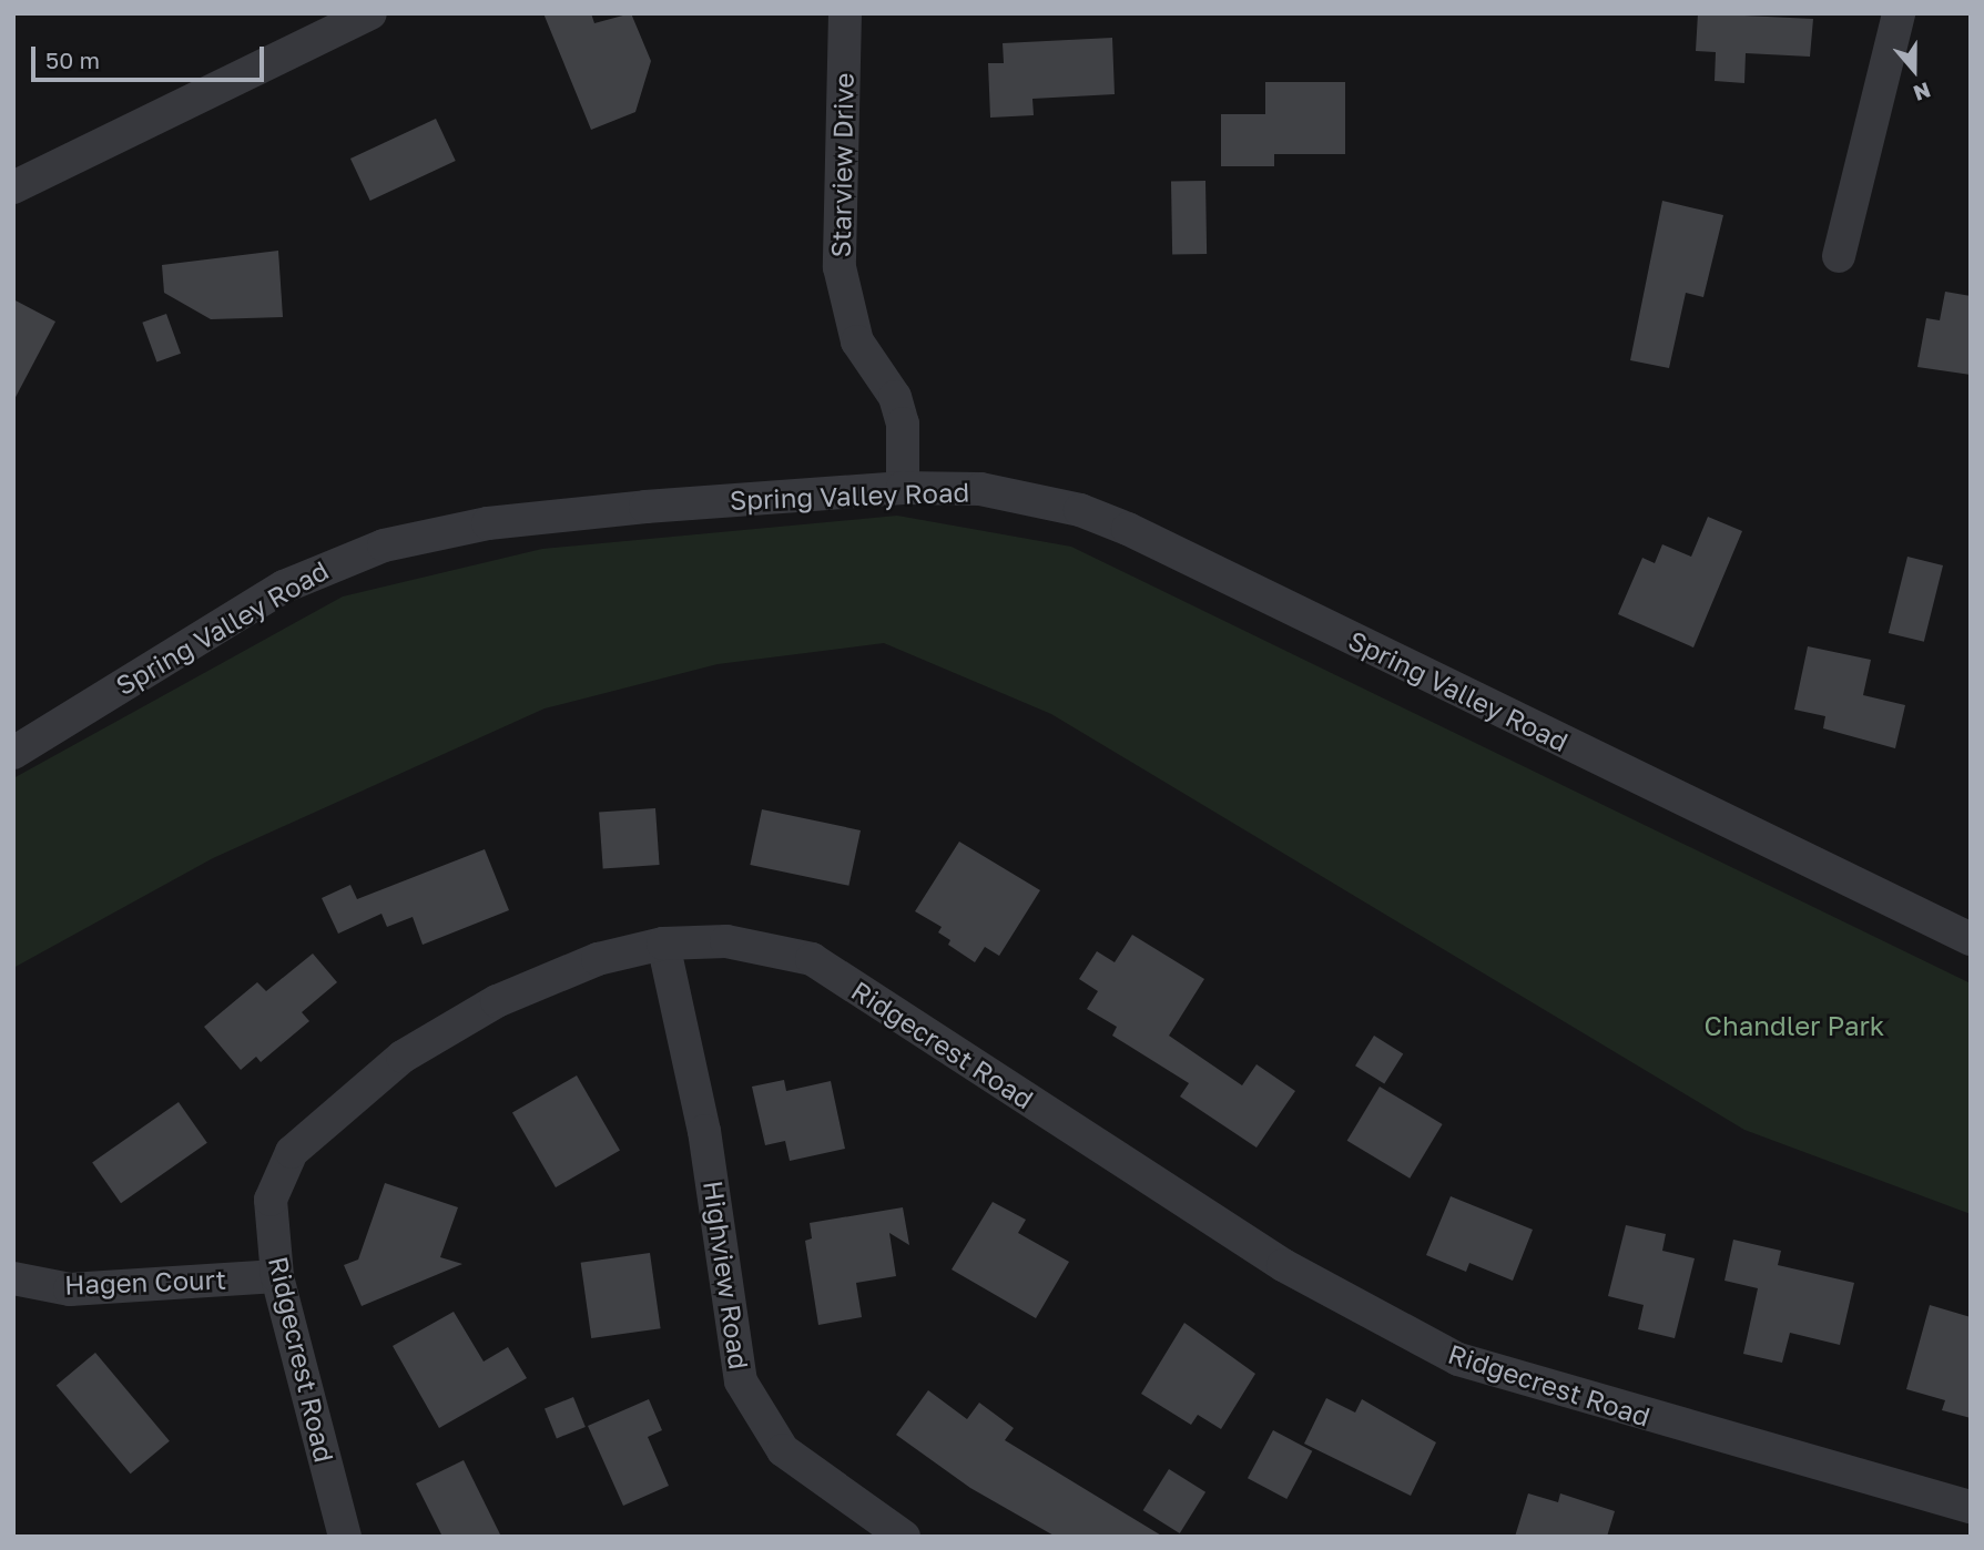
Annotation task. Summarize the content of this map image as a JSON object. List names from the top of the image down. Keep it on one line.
{"streets":{"street":["Starview Drive","Spring Valley Road","Ridgecrest Road","Highview Road","Hagen Court"]},"crossings":[["Starview Drive","Spring Valley Road"],["Ridgecrest Road","Highview Road"],["Ridgecrest Road","Hagen Court"]],"parks":["Chandler Park"],"scale_bar":"50 m","north":"bottom"}
